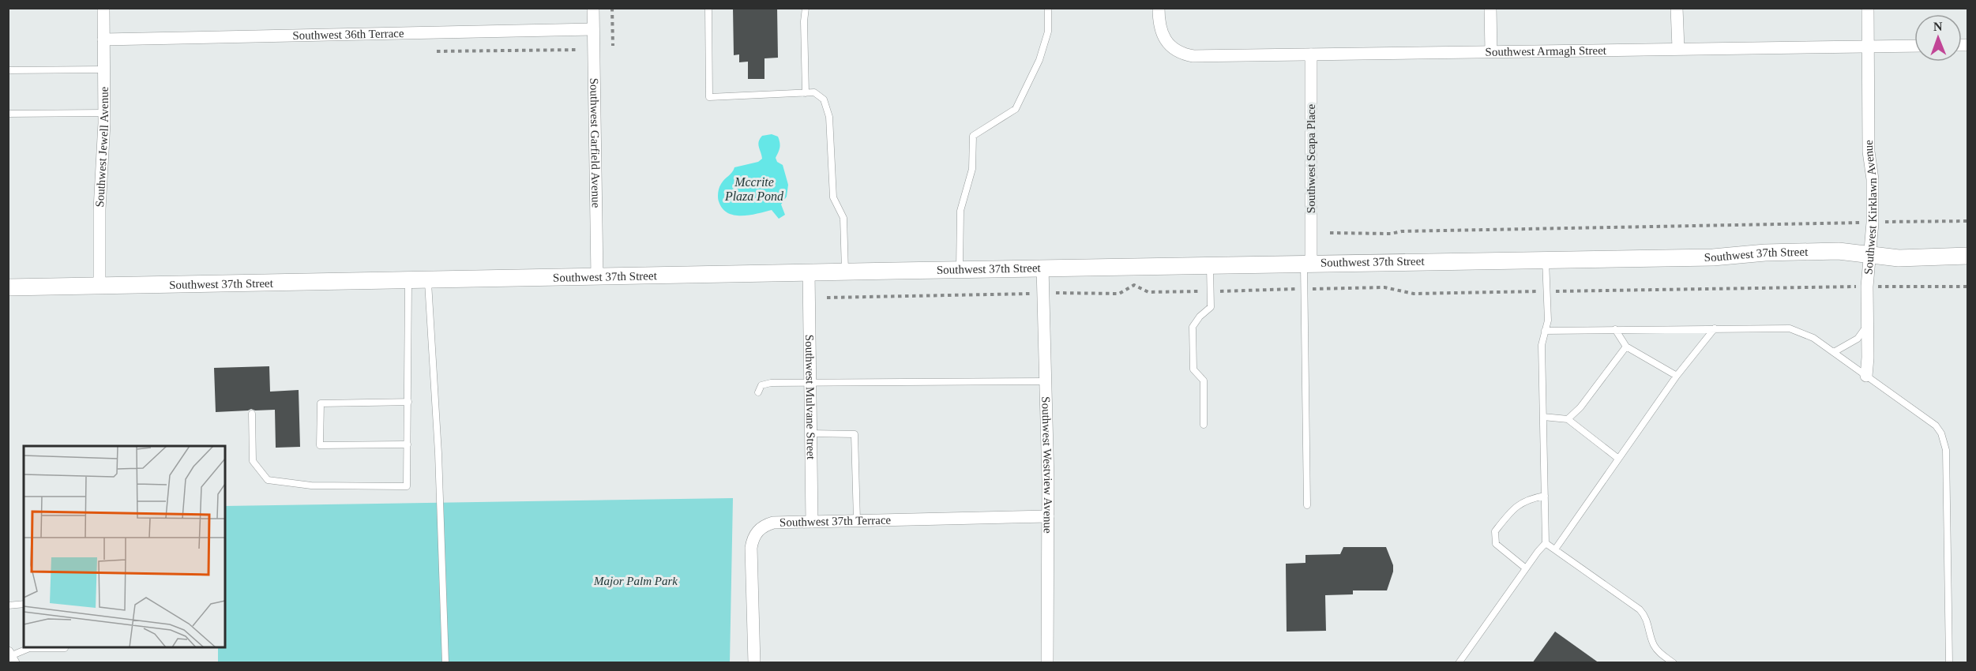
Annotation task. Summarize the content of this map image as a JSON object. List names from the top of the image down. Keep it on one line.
{"streets":{"main road":["Southwest 37th Street"],"street":["Southwest 36th Terrace","Southwest Armagh Street","Southwest Garfield Avenue","Southwest Jewell Avenue","Southwest Scapa Place","Southwest Kirklawn Avenue","Southwest Mulvane Street","Southwest Westview Avenue","Southwest 37th Terrace"]},"crossings":[["Southwest 36th Terrace","Southwest Garfield Avenue"],["Southwest 36th Terrace","Southwest Jewell Avenue"],["Southwest Armagh Street","Southwest Scapa Place"],["Southwest Armagh Street","Southwest Kirklawn Avenue"],["Southwest Garfield Avenue","Southwest 37th Street"],["Southwest Jewell Avenue","Southwest 37th Street"],["Southwest Scapa Place","Southwest 37th Street"],["Southwest Kirklawn Avenue","Southwest 37th Street"],["Southwest 37th Street","Southwest Mulvane Street"],["Southwest 37th Street","Southwest Westview Avenue"],["Southwest Mulvane Street","Southwest 37th Terrace"],["Southwest Westview Avenue","Southwest 37th Terrace"]],"water":["Mccrite Plaza Pond"],"parks":["Major Palm Park"],"north":"top"}
